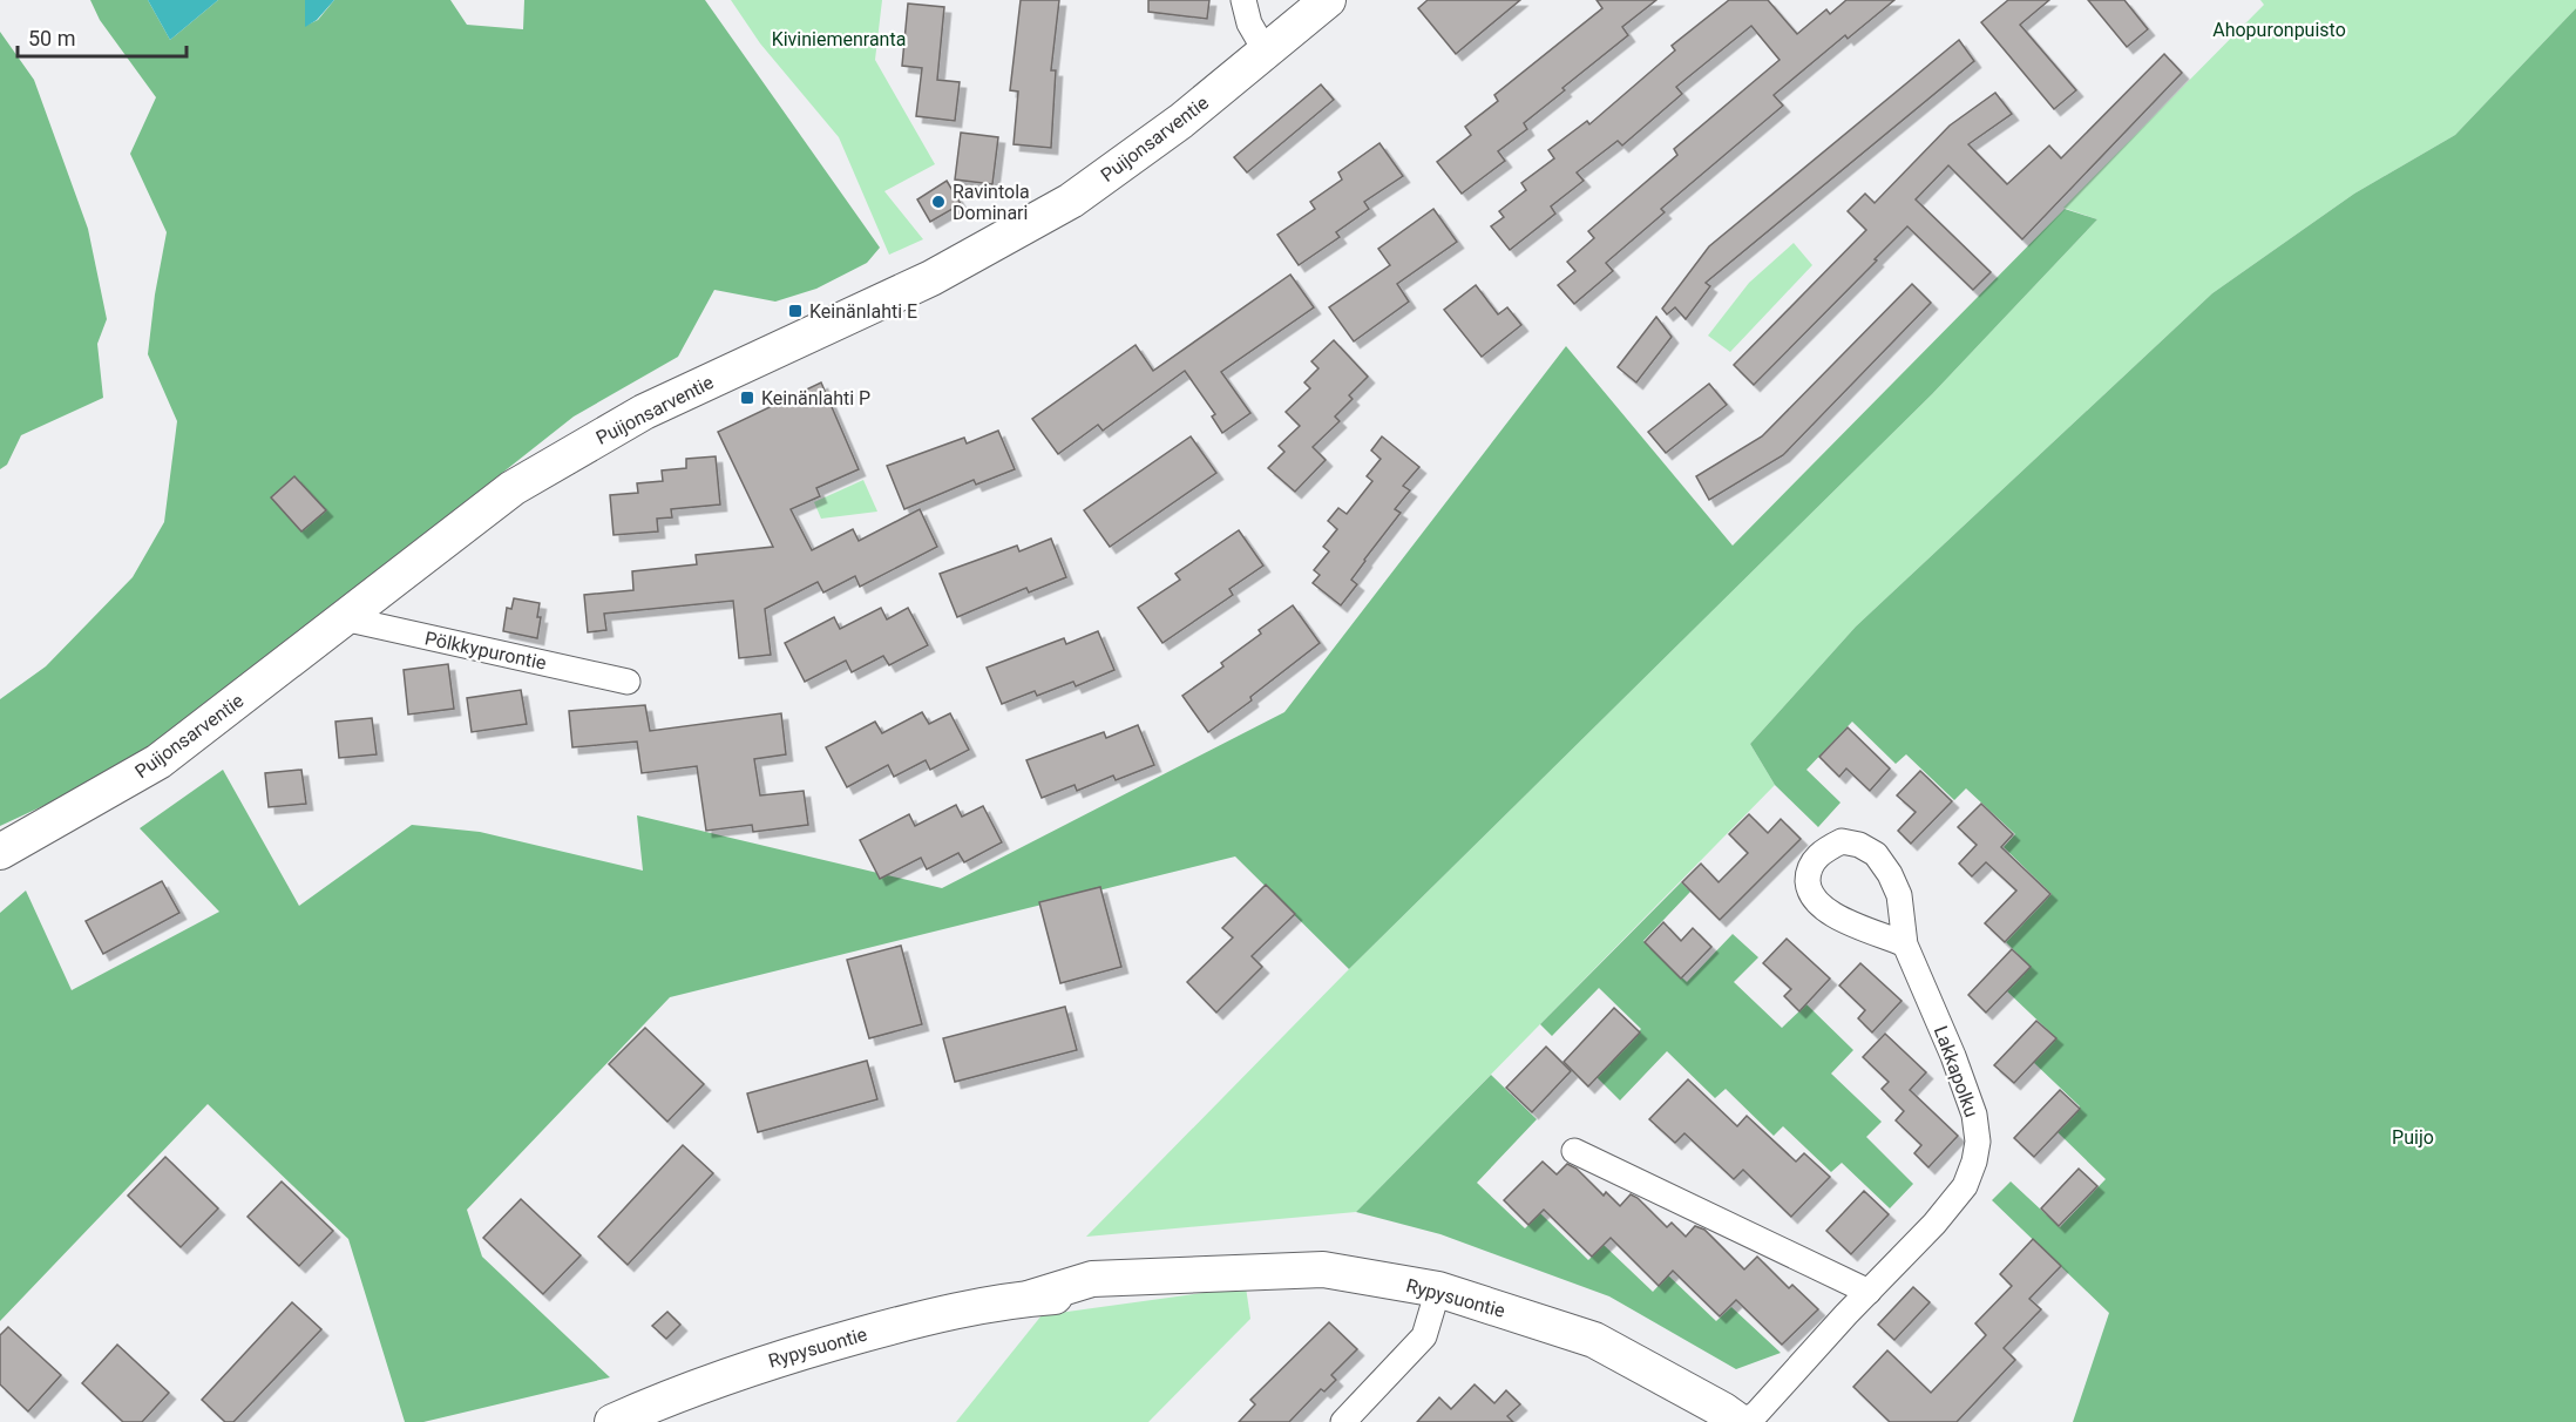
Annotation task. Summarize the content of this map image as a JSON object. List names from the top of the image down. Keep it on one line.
{"streets":{"main road":["Puijonsarventie","Rypysuontie"],"street":["Pölkkypurontie","Lakkapolku"]},"crossings":[["Puijonsarventie","Pölkkypurontie"]],"parks":["Ahopuronpuisto","Kiviniemenranta","Puijo"],"places":{"other":["Ravintola Dominari"],"transit":["Keinänlahti E","Keinänlahti P"]},"scale_bar":"50 m"}
